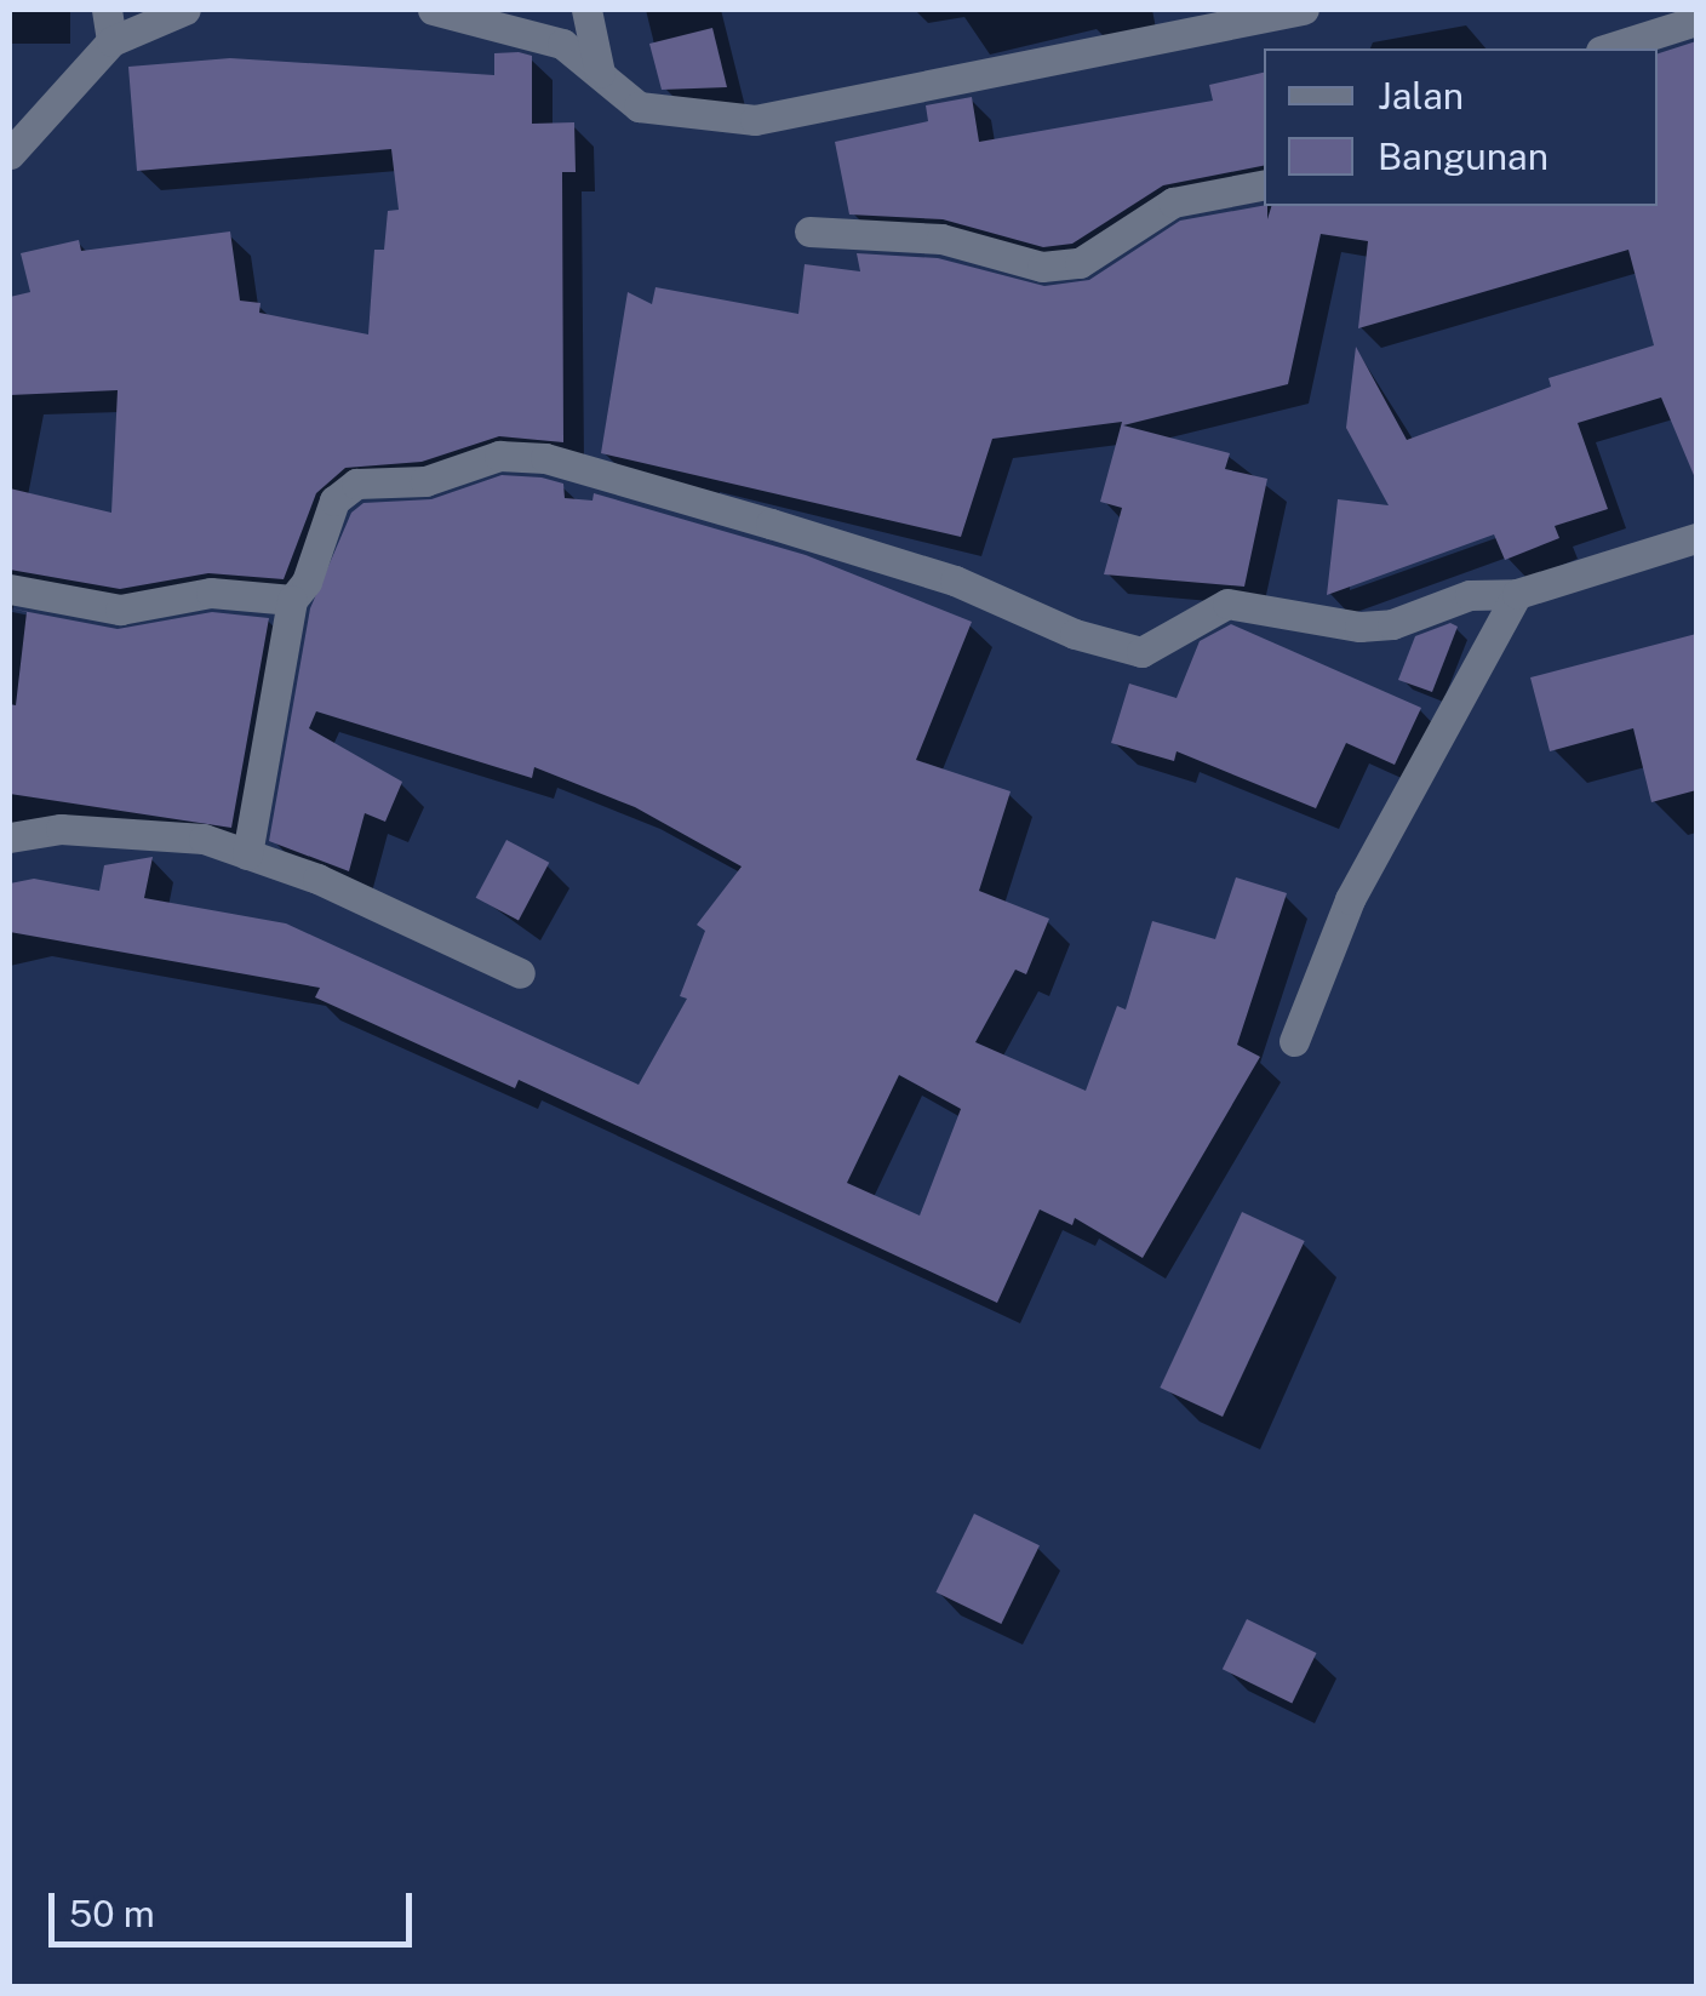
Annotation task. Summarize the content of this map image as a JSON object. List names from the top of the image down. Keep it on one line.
{"legend":["Jalan","Bangunan"],"scale_bar":"50 m"}
